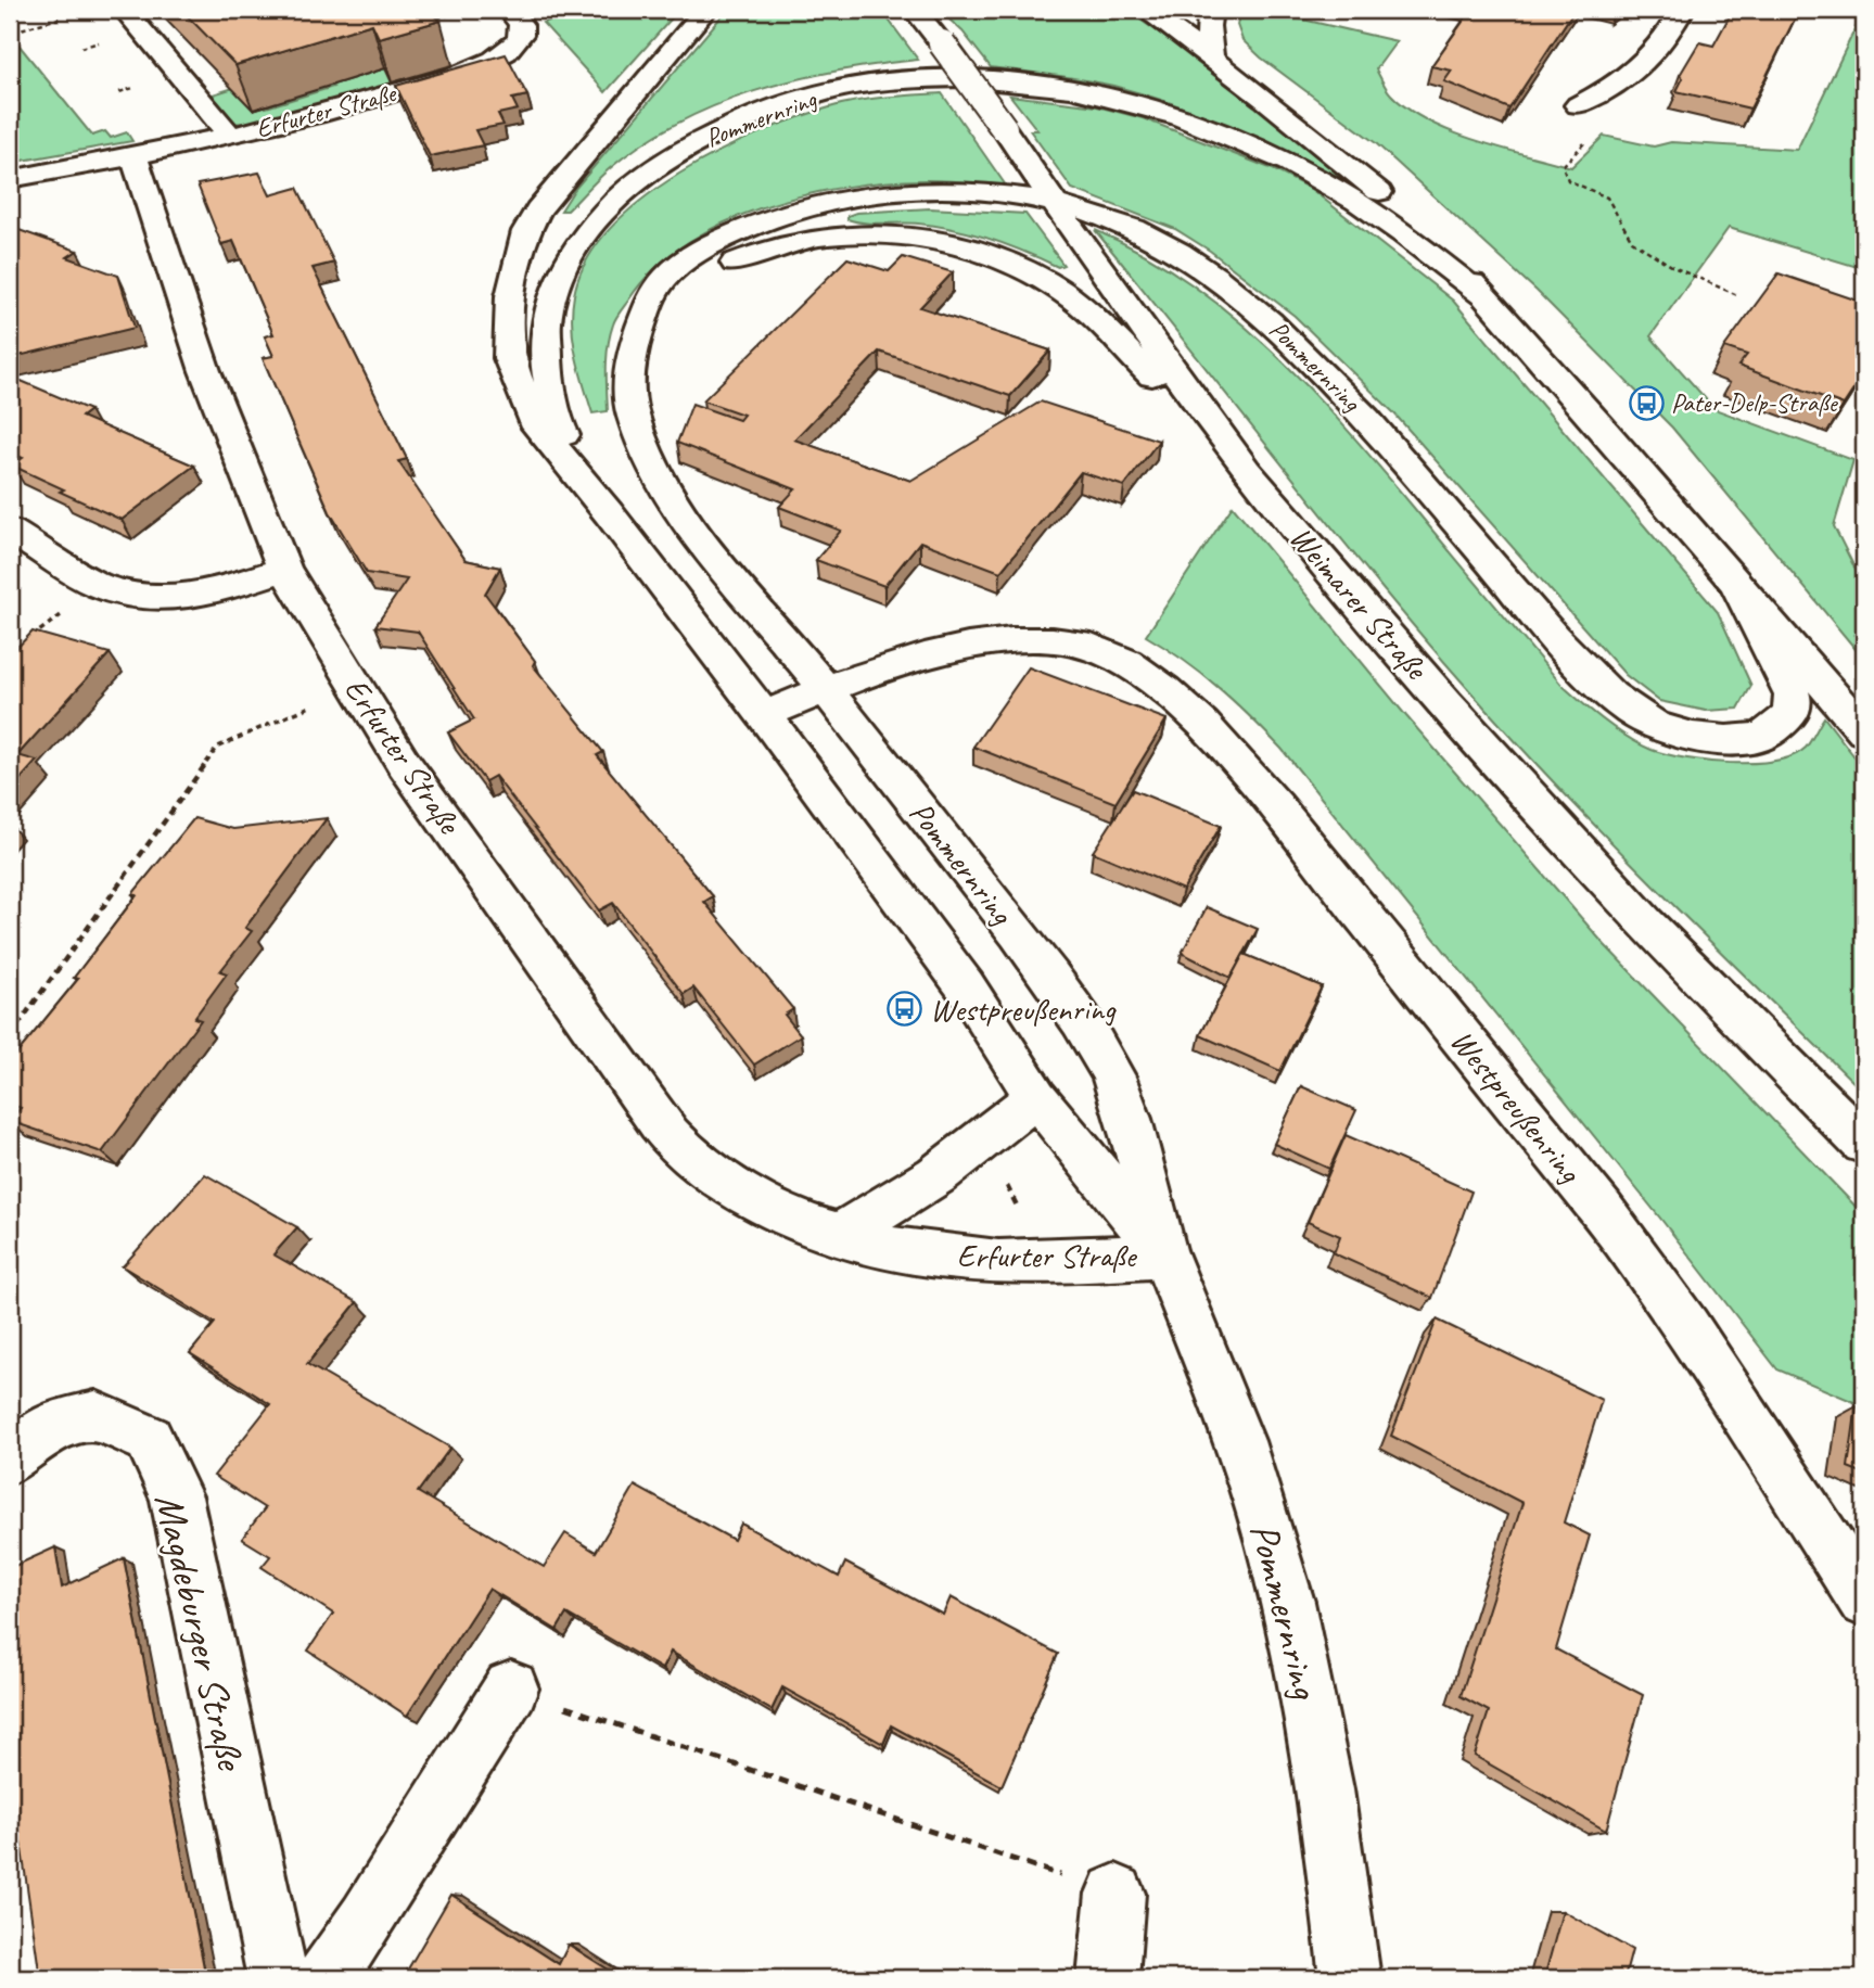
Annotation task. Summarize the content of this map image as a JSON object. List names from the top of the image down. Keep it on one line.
{"streets":{"street":["Erfurter Straße","Pommernring","Weimarer Straße","Westpreußenring","Magdeburger Straße"]},"crossings":[["Erfurter Straße","Pommernring"],["Pommernring","Weimarer Straße"],["Pommernring","Westpreußenring"]],"places":{"bus stop":["Pater-Delp-Straße","Westpreußenring"]}}
